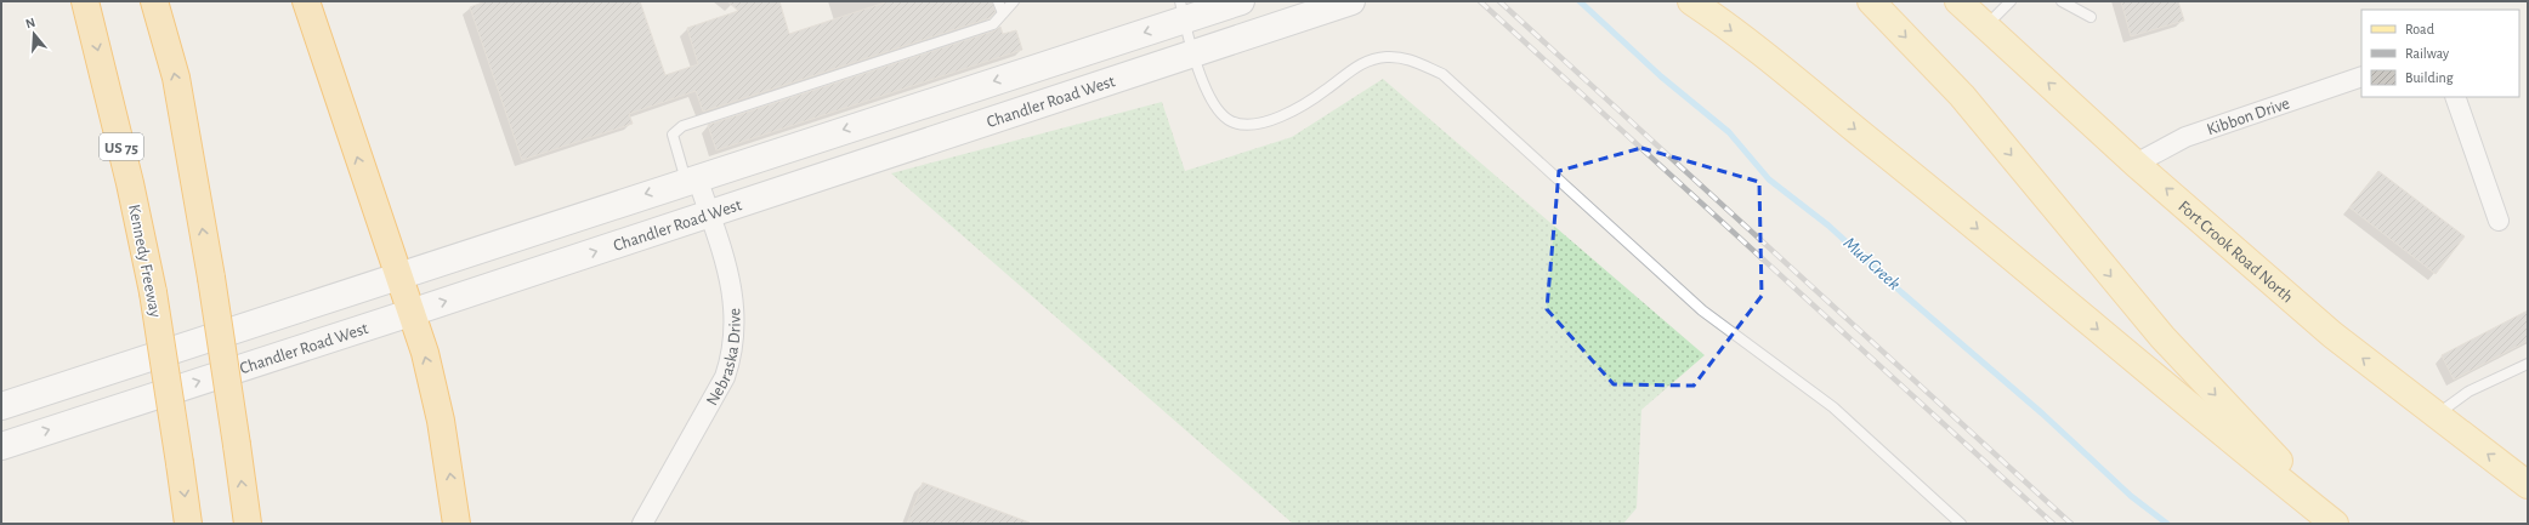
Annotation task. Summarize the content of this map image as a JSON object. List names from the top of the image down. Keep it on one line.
{"streets":{"highway":["US 75","Kennedy Freeway"],"main road":["Chandler Road West","Fort Crook Road North"],"street":["Kibbon Drive","Nebraska Drive"]},"crossings":[["Chandler Road West","Nebraska Drive"],["Kibbon Drive","Fort Crook Road North"]],"water":["Mud Creek"],"legend":["Road","Railway","Building"],"north":"top"}
